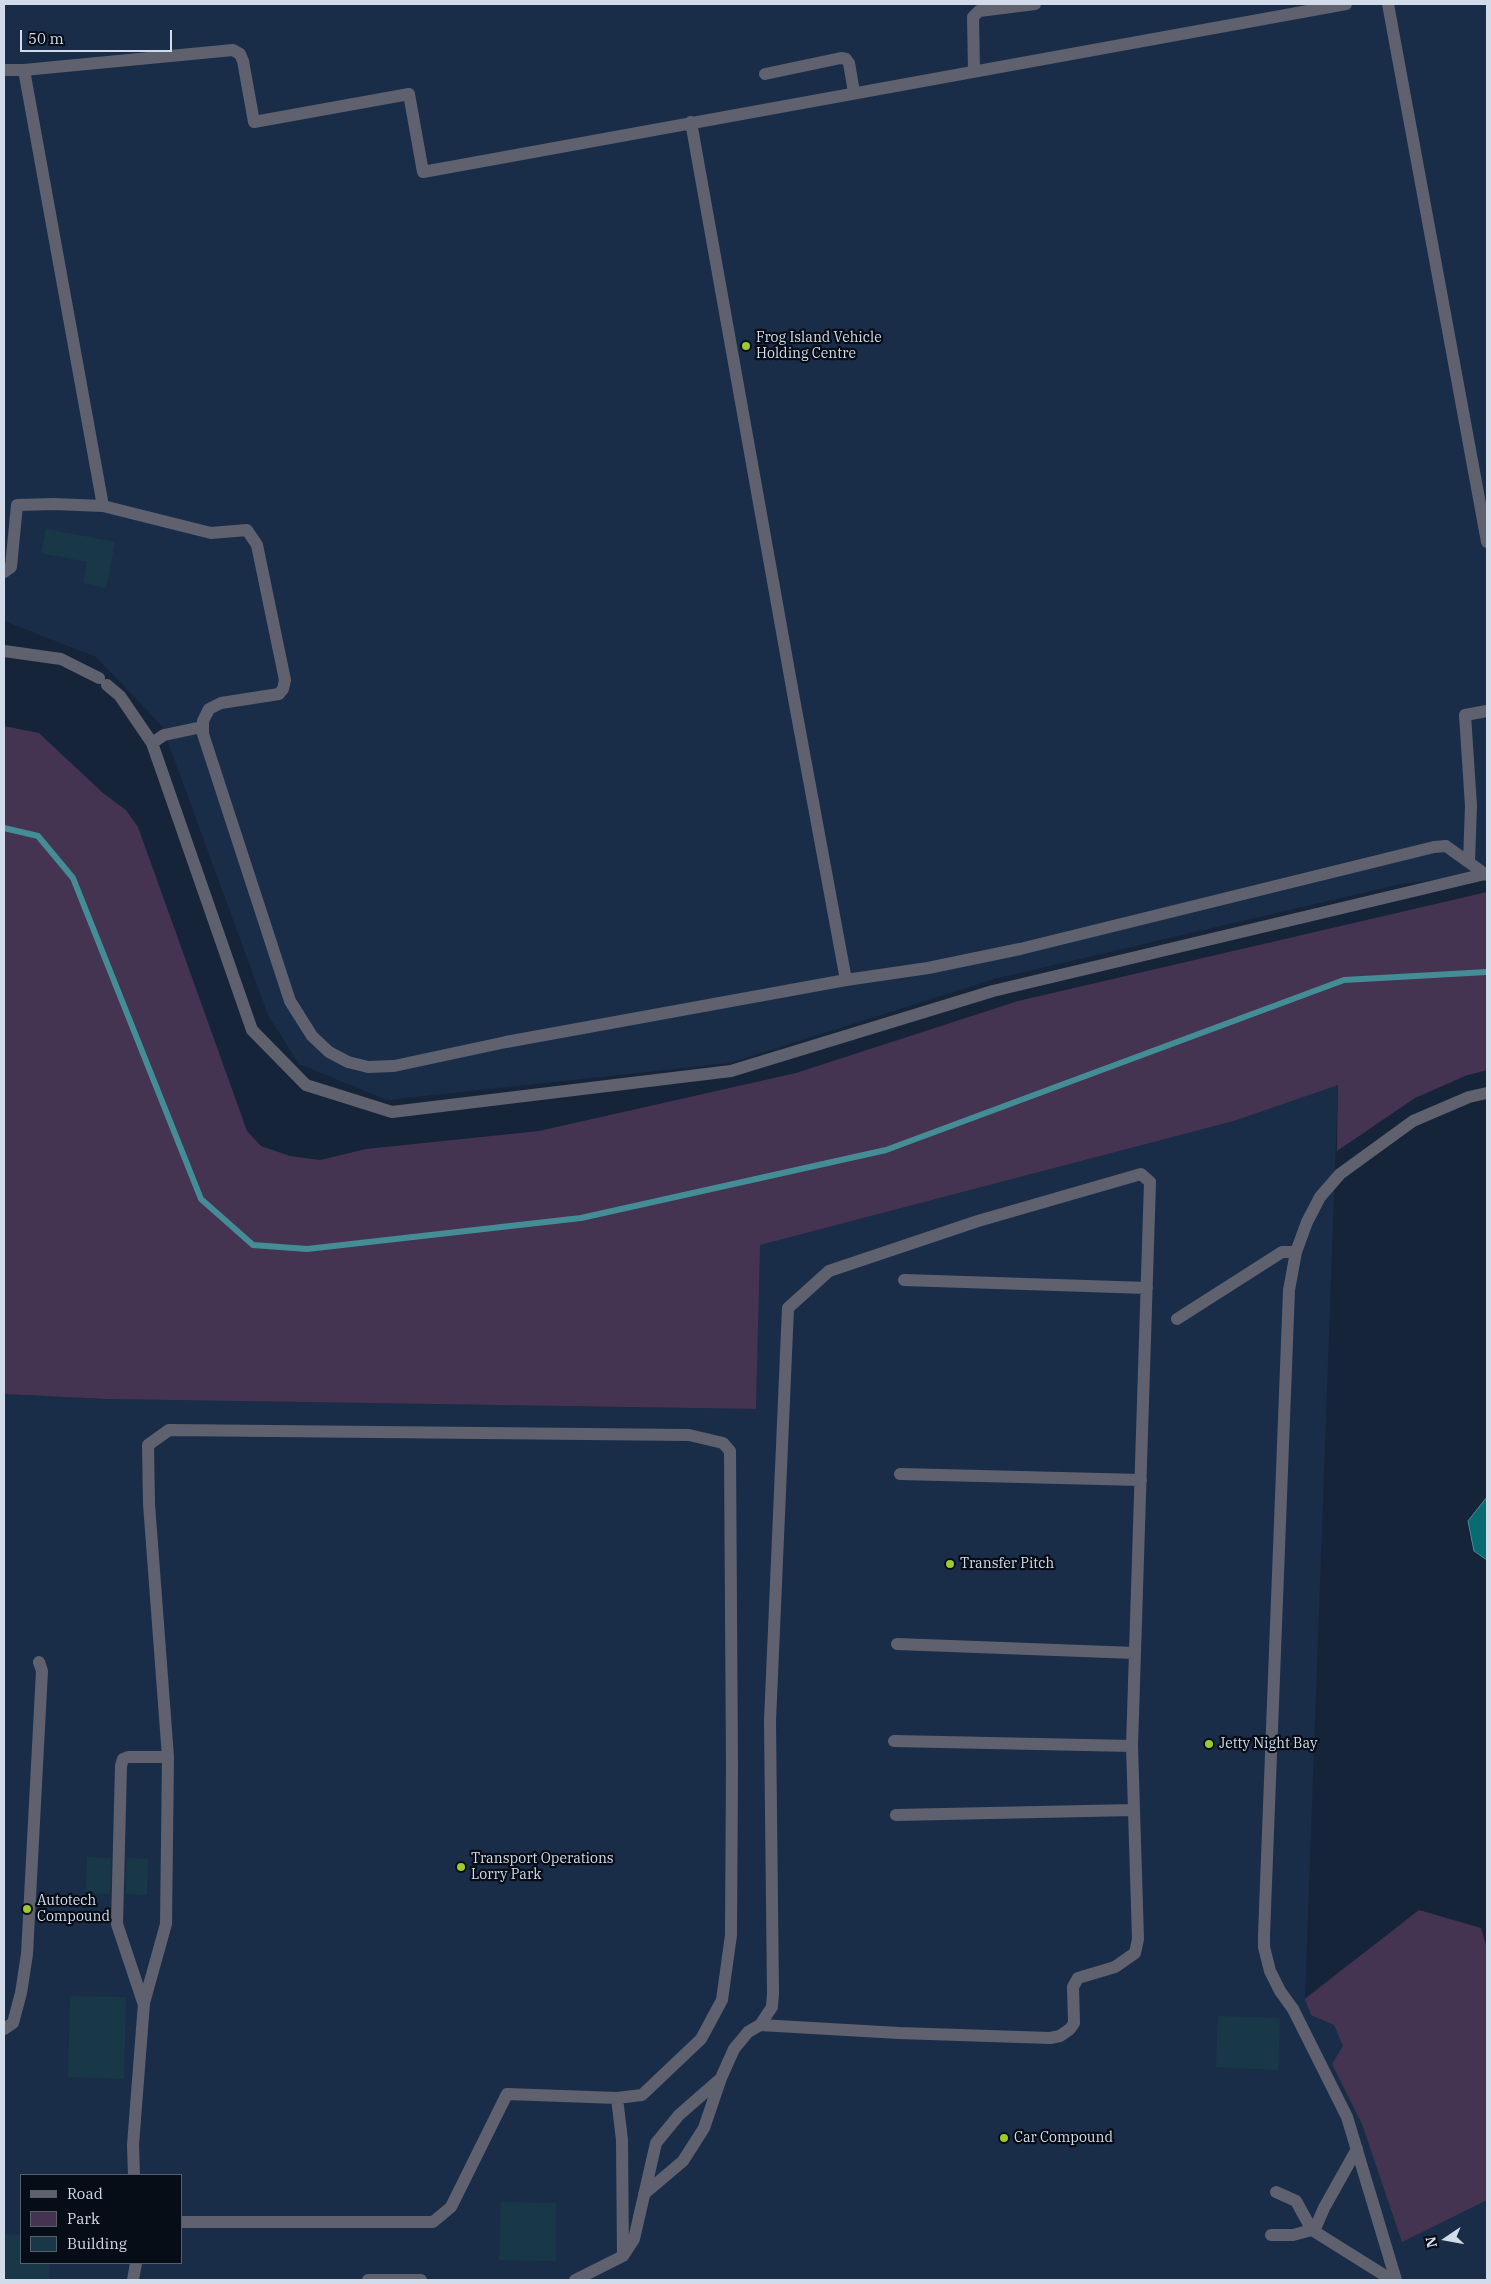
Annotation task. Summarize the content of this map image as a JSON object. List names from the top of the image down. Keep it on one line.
{"places":["Frog Island Vehicle Holding Centre","Transfer Pitch","Jetty Night Bay","Transport Operations Lorry Park","Autotech Compound","Car Compound"],"legend":["Road","Park","Building"],"scale_bar":"50 m","north":"left"}
